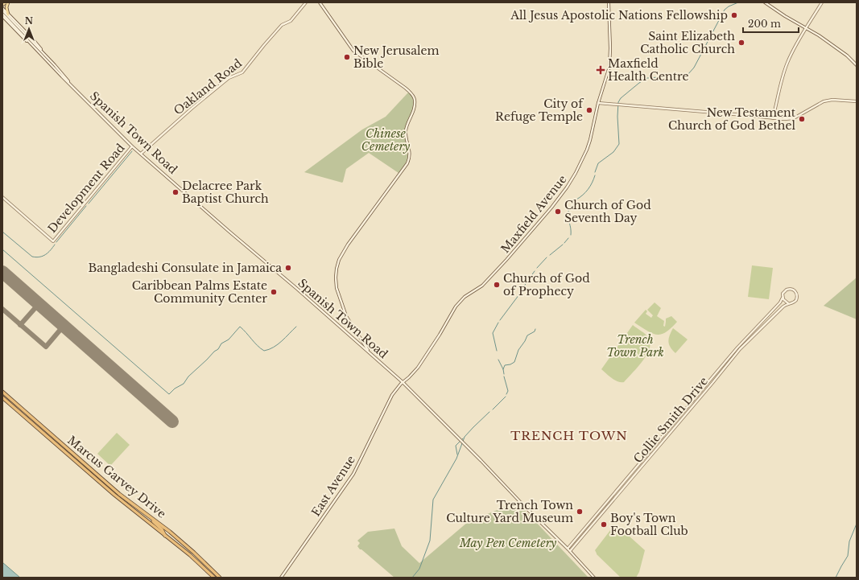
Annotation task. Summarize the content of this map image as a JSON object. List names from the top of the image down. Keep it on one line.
{"streets":{"highway":["Marcus Garvey Drive"],"main road":["Oakland Road","Spanish Town Road","Development Road","Maxfield Avenue","Collie Smith Drive","East Avenue"]},"crossings":[["Oakland Road","Spanish Town Road"],["Spanish Town Road","Development Road"],["Spanish Town Road","Maxfield Avenue"],["Spanish Town Road","Collie Smith Drive"],["Spanish Town Road","East Avenue"],["Maxfield Avenue","East Avenue"]],"districts":["TRENCH TOWN"],"parks":["Chinese Cemetery","Trench Town Park","May Pen Cemetery"],"places":{"other":["All Jesus Apostolic Nations Fellowship","Saint Elizabeth Catholic Church","New Jerusalem Bible","City of Refuge Temple","New Testament Church of God Bethel","Delacree Park Baptist Church","Church of God Seventh Day","Bangladeshi Consulate in Jamaica","Church of God of Prophecy","Caribbean Palms Estate Community Center","Trench Town Culture Yard Museum","Boy's Town Football Club"],"health":["Maxfield Health Centre"]},"scale_bar":"200 m","north":"top"}
